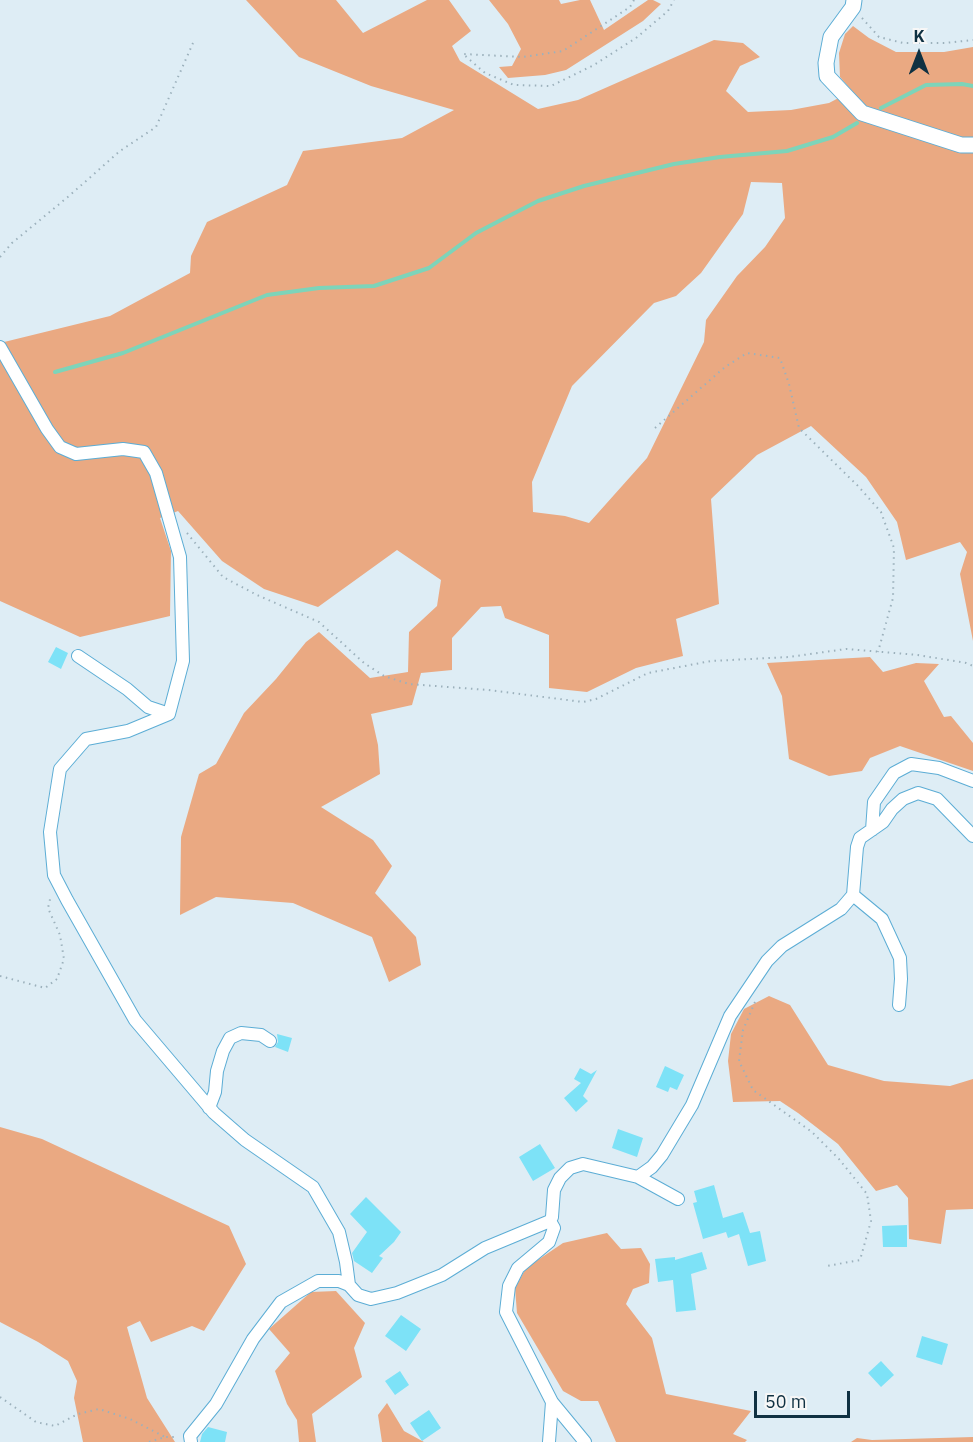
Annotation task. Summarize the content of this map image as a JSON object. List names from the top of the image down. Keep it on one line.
{"scale_bar":"50 m","north":"top"}
